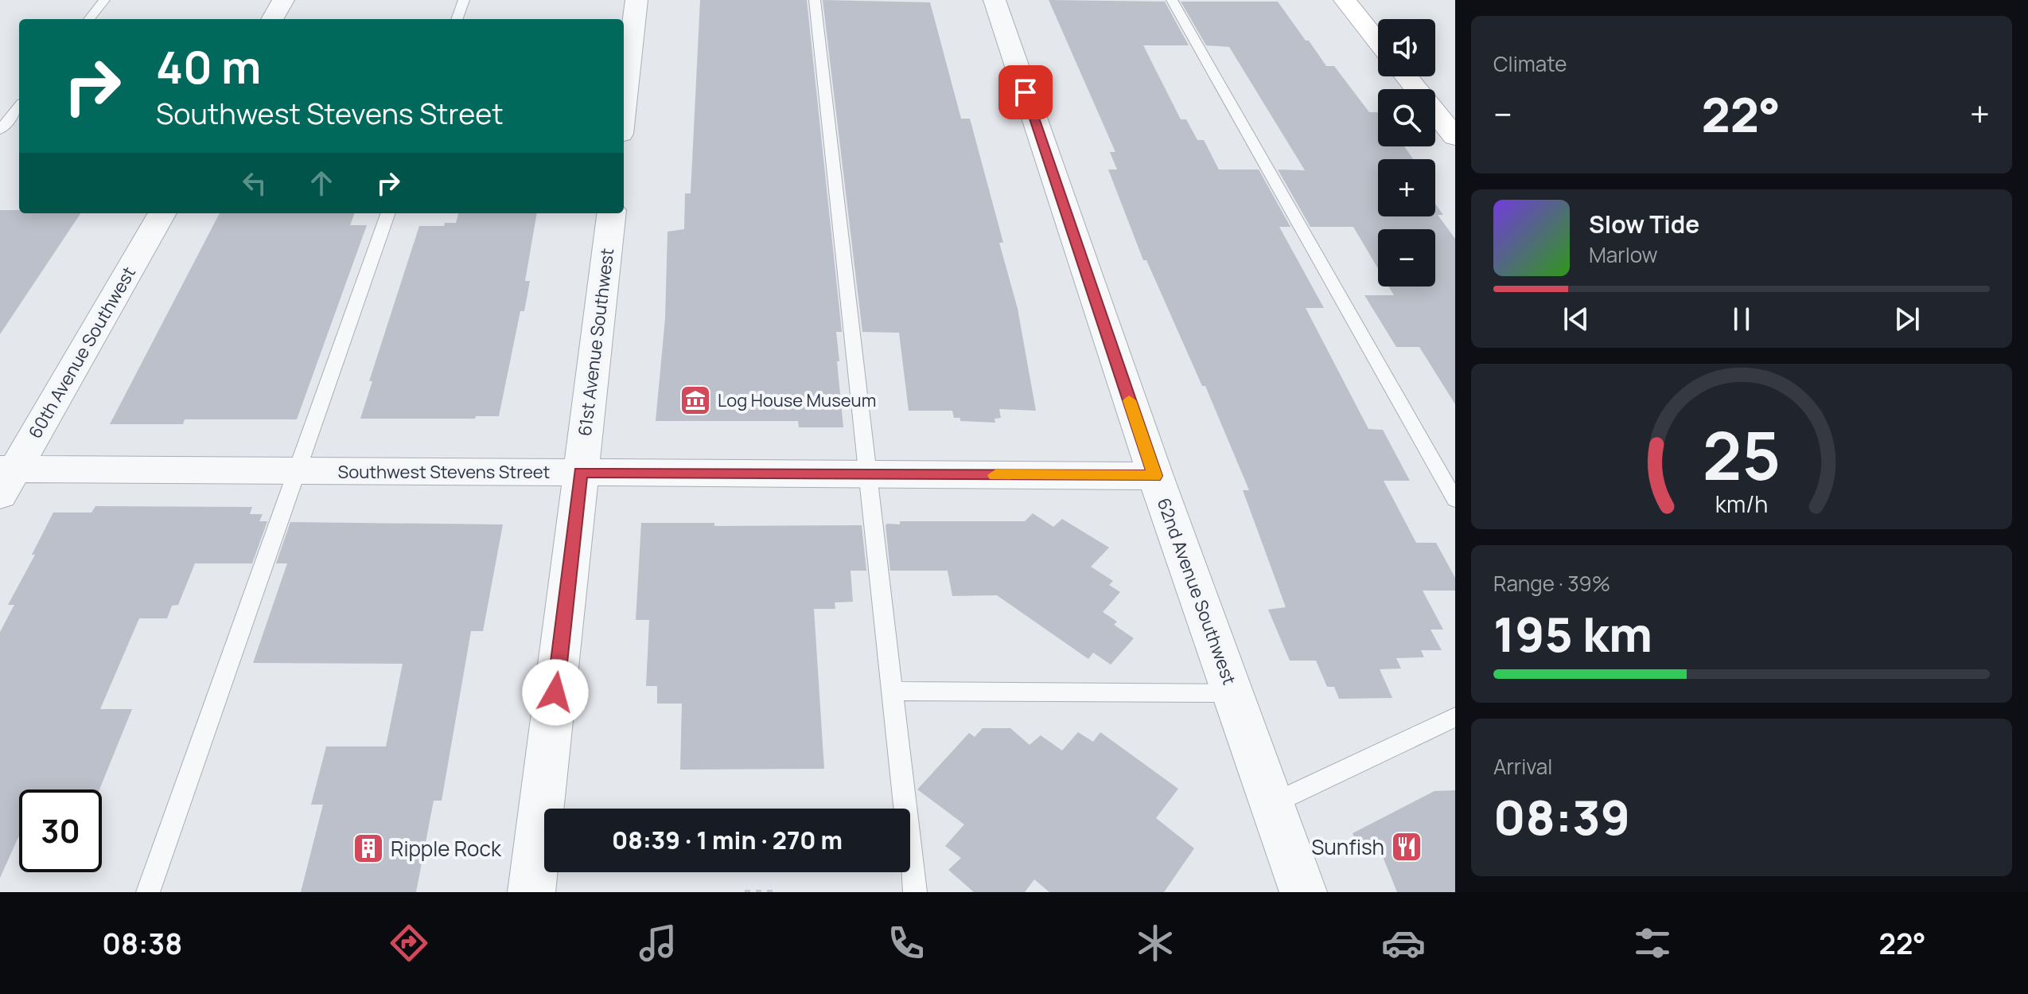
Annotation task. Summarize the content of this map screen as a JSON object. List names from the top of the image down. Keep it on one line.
{"streets":{"street":["61st Avenue Southwest","60th Avenue Southwest","Southwest Stevens Street","62nd Avenue Southwest"]},"crossings":[["61st Avenue Southwest","Southwest Stevens Street"],["60th Avenue Southwest","Southwest Stevens Street"],["Southwest Stevens Street","62nd Avenue Southwest"]],"places":{"museum":["Log House Museum"],"restaurant":["Sunfish"],"building":["Ripple Rock"]},"page":{"tile":["Climate",["Range · 39%","195 km"],["Arrival","08:39"]],"map_buttons":["+","−"],"turn":["40 m","Southwest Stevens Street"],"heat":["−","22°","+"],"song":["Slow Tide","Marlow"],"limit":"30","trip":"08:39 · 1 min · 270 m","tabs":["08:38","22°"],"gauge":["25","km/h"]}}
